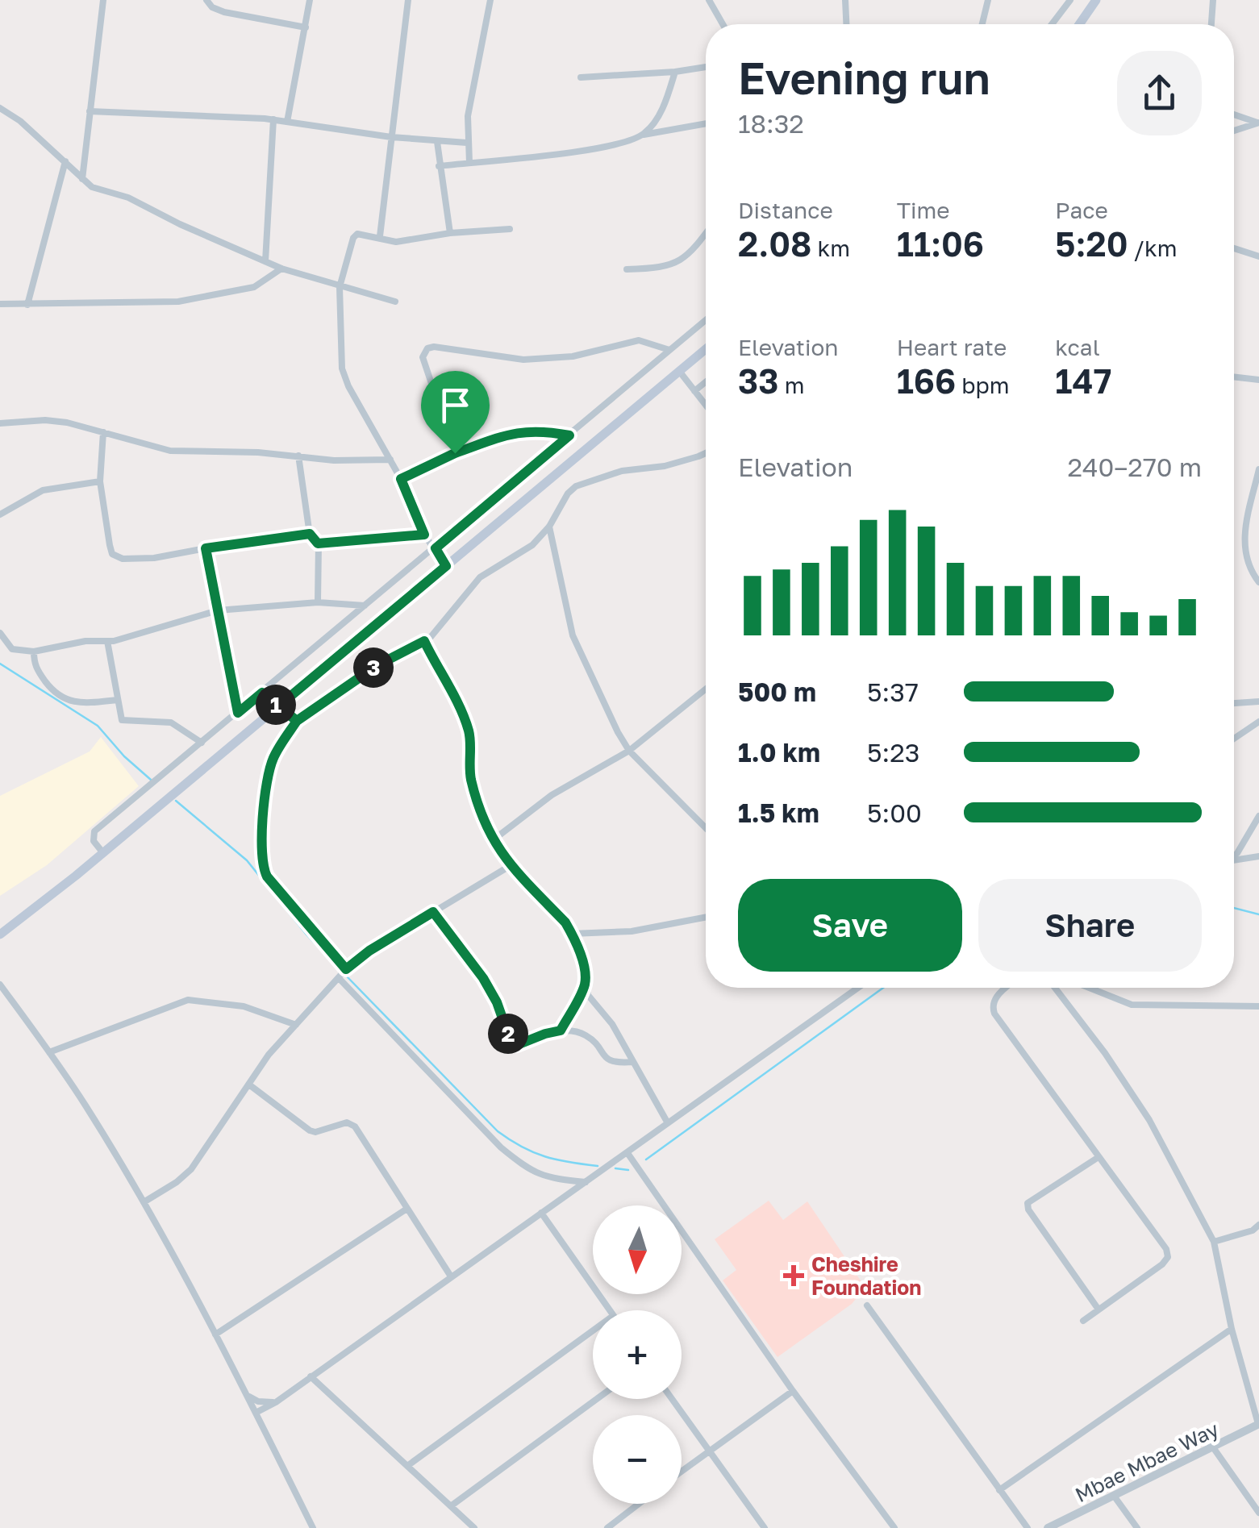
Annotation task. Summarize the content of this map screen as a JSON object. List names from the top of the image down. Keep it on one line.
{"streets":{"street":["Mbae Mbae Way"]},"places":{"health":["Cheshire Foundation"]},"north":"bottom","page":{"heading":["Evening run","18:32"],"stats":[["Distance","2.08 km"],["Time","11:06"],["Pace","5:20 /km"],["Elevation","33 m"],["Heart rate","166 bpm"],["kcal","147"]],"chart":["Elevation","240–270 m"],"pins":["3","1","2"],"list":[{"name":"500 m","note":"5:37"},{"name":"1.0 km","note":"5:23"},{"name":"1.5 km","note":"5:00"}],"buttons":["Save","Share"],"map_buttons":["+","−"]}}
